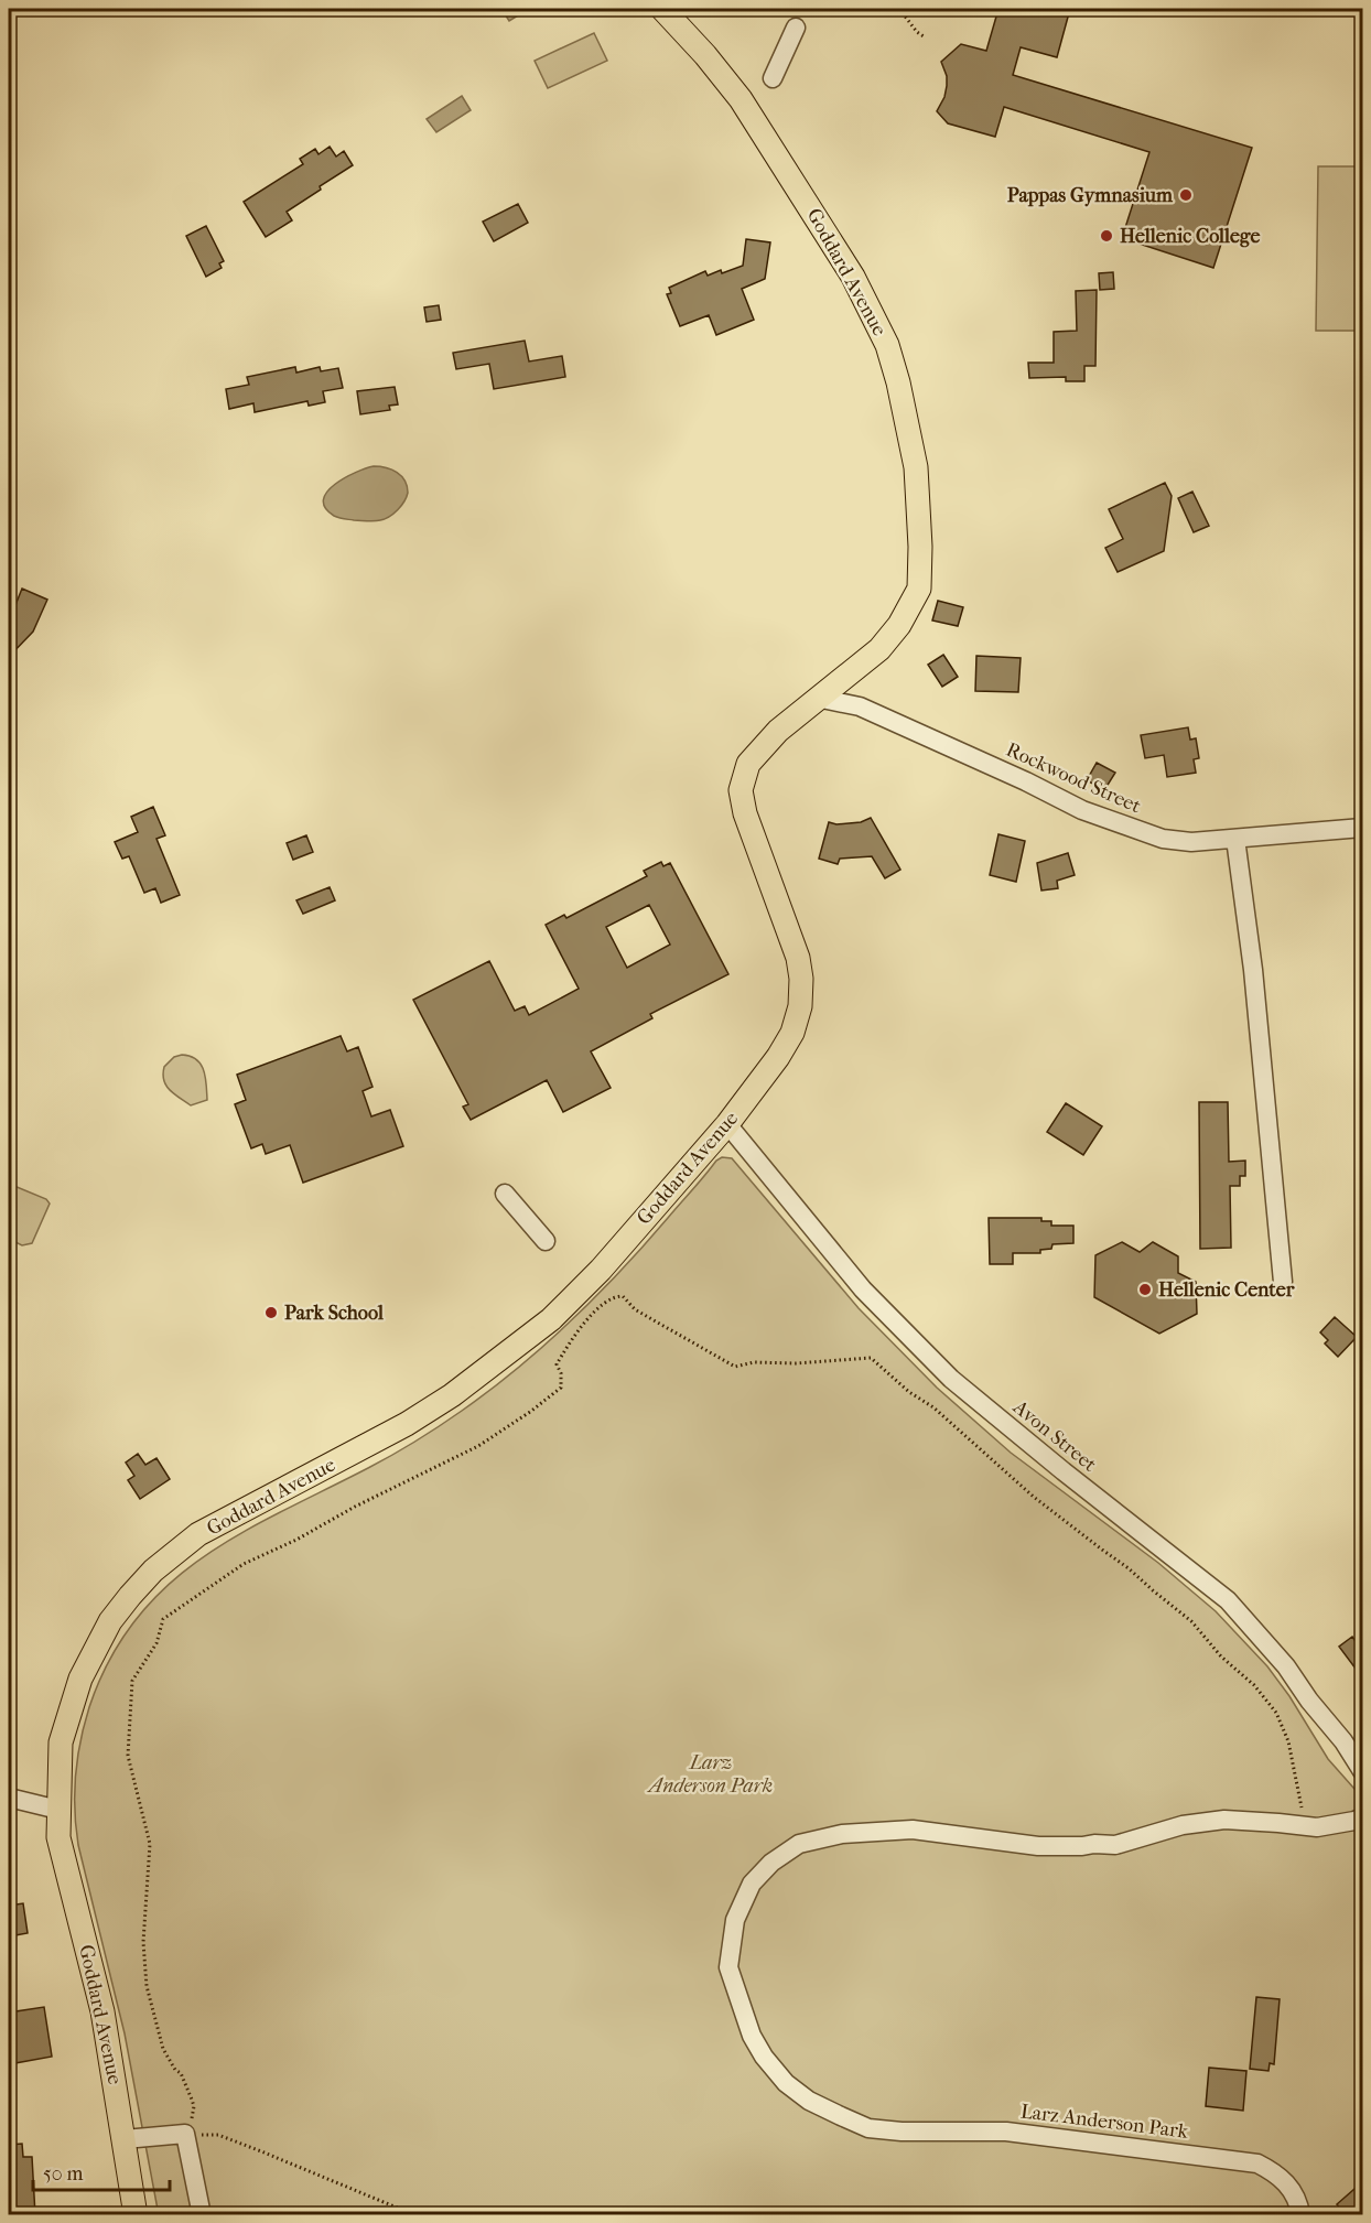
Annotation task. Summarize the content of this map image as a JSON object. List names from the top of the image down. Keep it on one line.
{"streets":{"main road":["Goddard Avenue"],"street":["Rockwood Street","Avon Street","Larz Anderson Park"]},"crossings":[["Goddard Avenue","Rockwood Street"],["Goddard Avenue","Avon Street"]],"parks":["Larz Anderson Park"],"places":["Pappas Gymnasium","Hellenic College","Hellenic Center","Park School"],"scale_bar":"50 m"}
